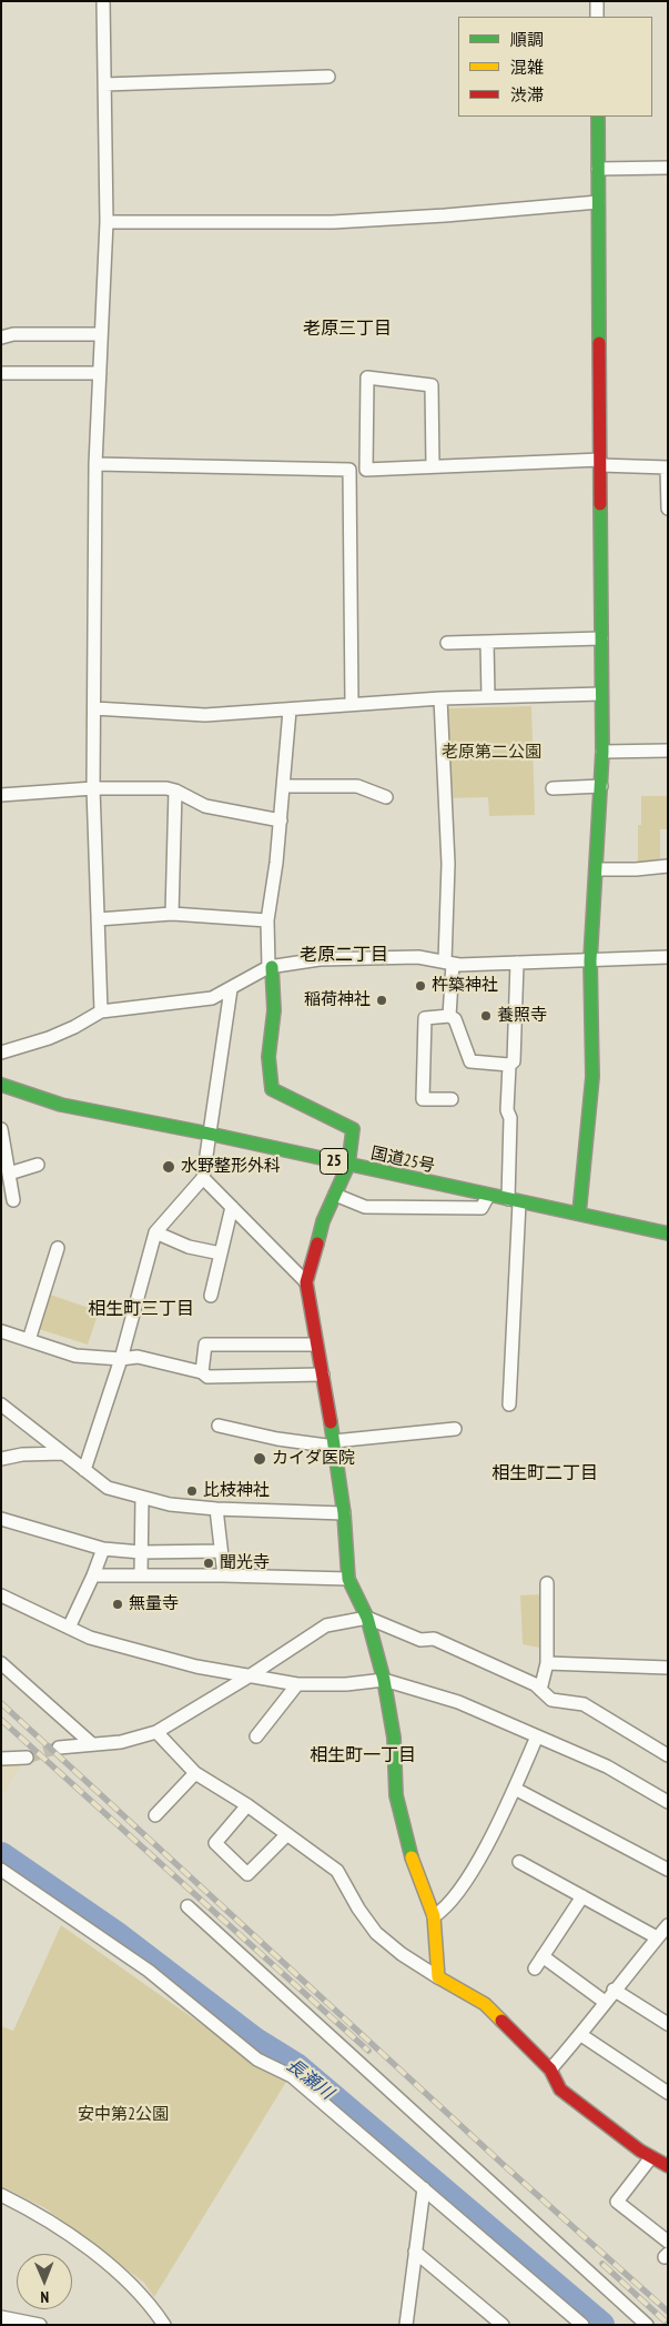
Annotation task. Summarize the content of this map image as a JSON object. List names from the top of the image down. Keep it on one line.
{"streets":{"main road":["国道25号","25"]},"districts":["老原三丁目","老原二丁目","相生町三丁目","相生町二丁目","相生町一丁目"],"water":["長瀬川"],"parks":["老原第二公園","安中第2公園"],"places":["杵築神社","稲荷神社","養照寺","水野整形外科","カイダ医院","比枝神社","聞光寺","無量寺"],"legend":["順調","混雑","渋滞"],"north":"bottom"}
